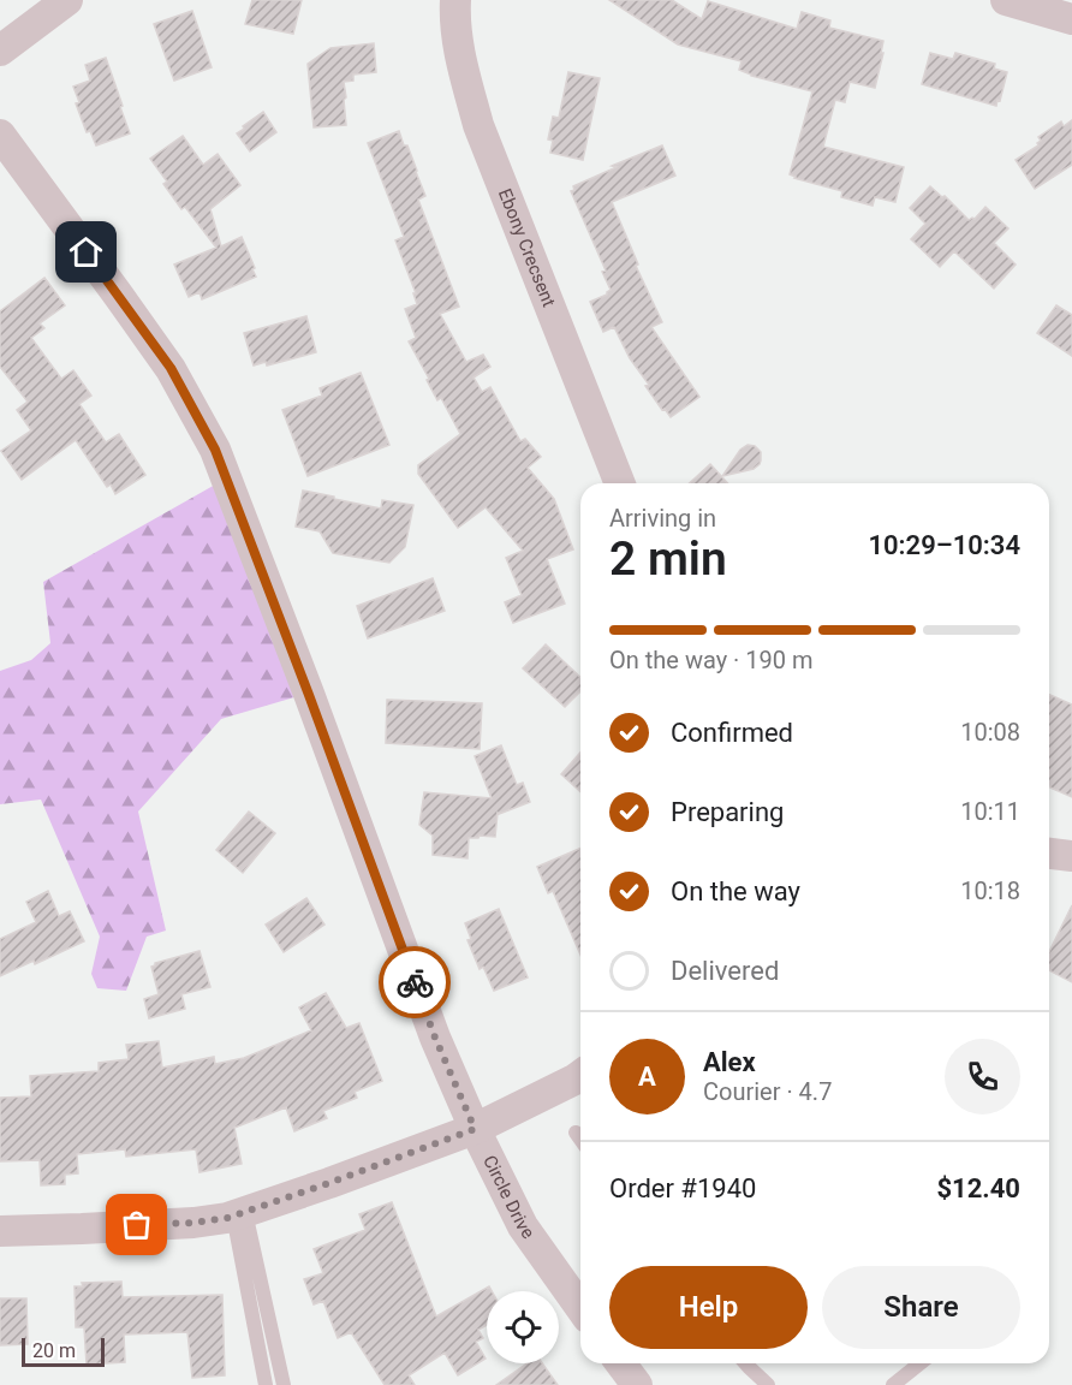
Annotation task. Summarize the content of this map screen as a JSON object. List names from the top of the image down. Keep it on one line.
{"streets":{"street":["Ebony Crecsent","Circle Drive"]},"scale_bar":"20 m","page":{"heading":["2 min","Arriving in","10:29–10:34"],"panel":["Alex","Courier · 4.7","Order #1940","$12.40"],"bar":"On the way · 190 m","list":[["Confirmed","10:08"],["Preparing","10:11"],["On the way","10:18"],"Delivered"],"round":"A","buttons":["Help","Share"],"scale":"20 m"}}
